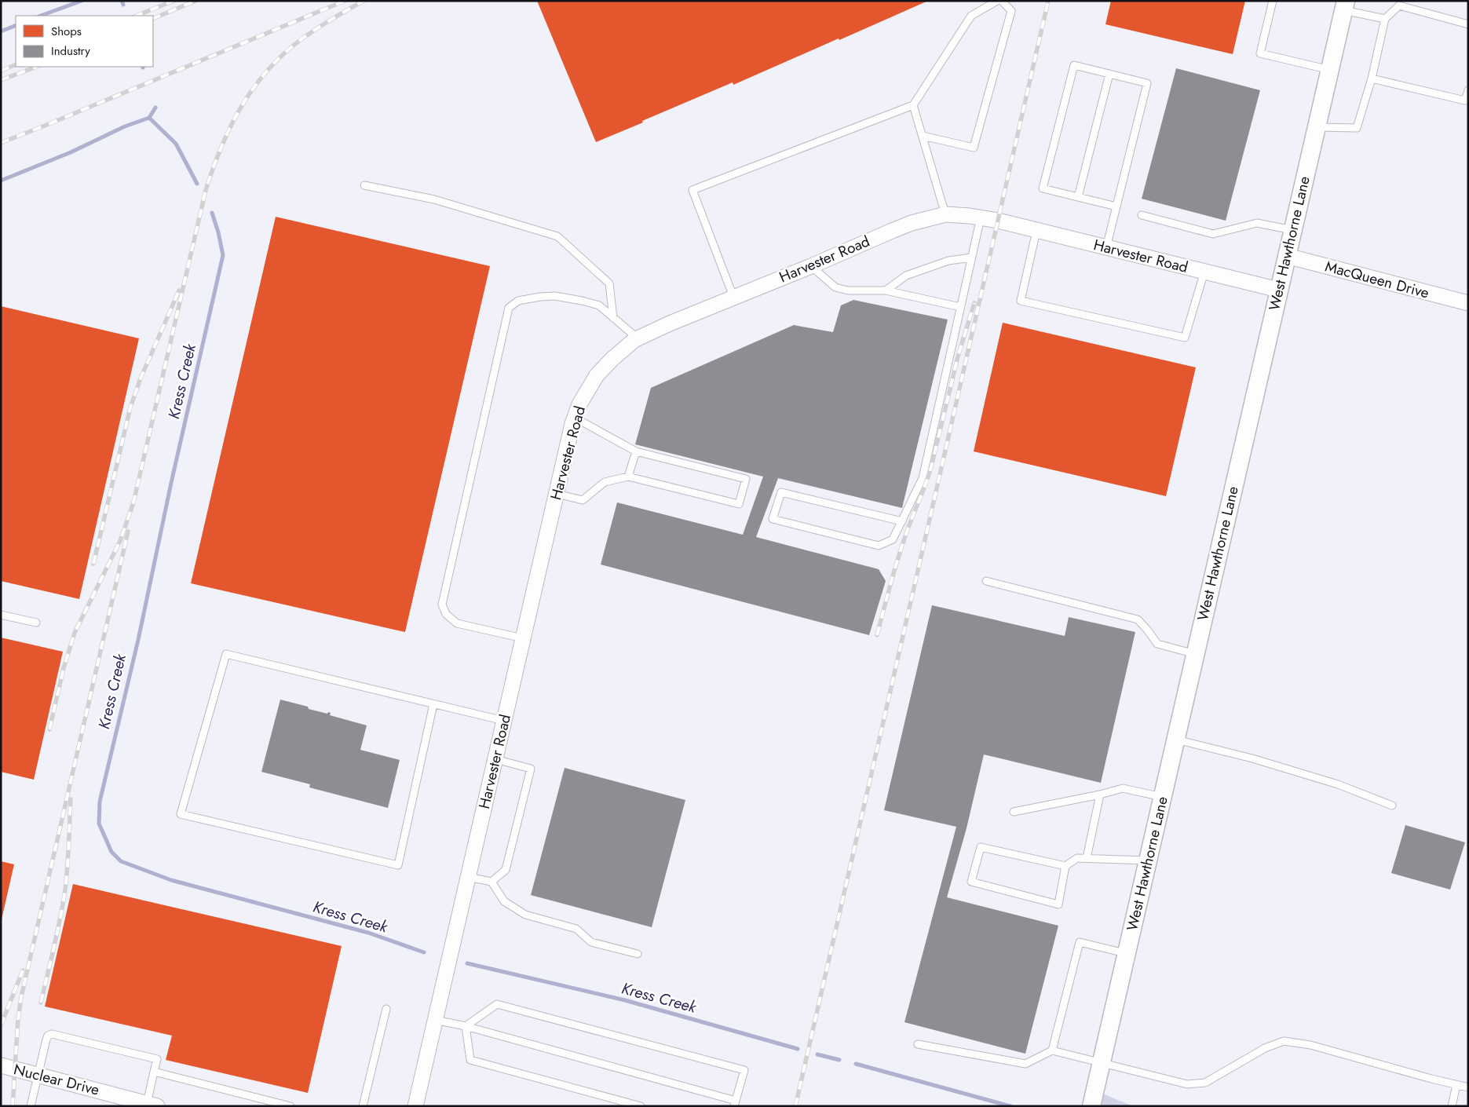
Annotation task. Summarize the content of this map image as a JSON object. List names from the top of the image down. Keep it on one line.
{"streets":{"street":["West Hawthorne Lane","Harvester Road","MacQueen Drive","Nuclear Drive"]},"crossings":[["West Hawthorne Lane","Harvester Road"],["West Hawthorne Lane","MacQueen Drive"]],"water":["Kress Creek"],"legend":["Shops","Industry"]}
